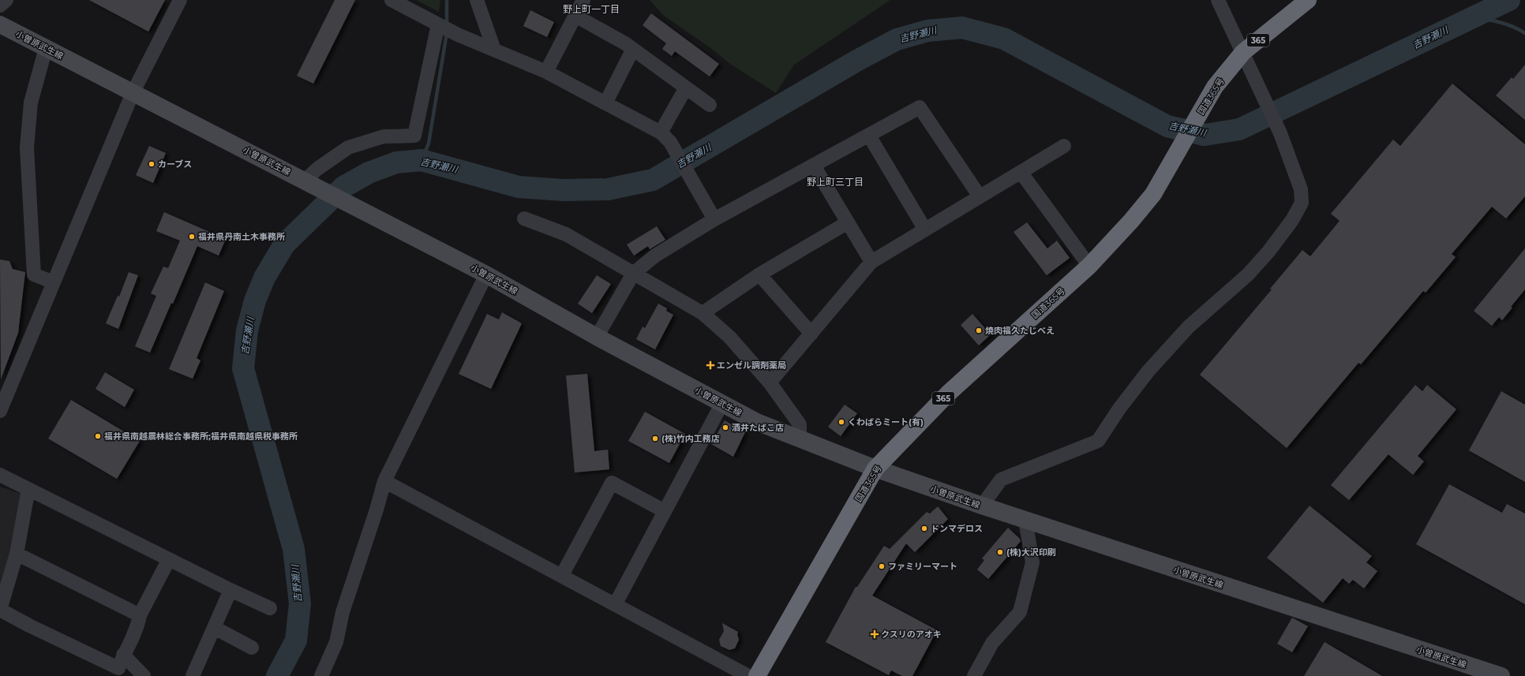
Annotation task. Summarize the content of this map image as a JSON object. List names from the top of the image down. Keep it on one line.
{"streets":{"highway":["365","国道365号"],"main road":["小曽原武生線"]},"crossings":[["小曽原武生線","国道365号"]],"districts":["野上町一丁目","野上町三丁目"],"water":["吉野瀬川"],"places":{"other":["カーブス","福井県丹南土木事務所","焼肉福久たじべえ","くわばらミート(有)","酒井たばこ店","福井県南越農林総合事務所;福井県南越県税事務所","(株)竹内工務店","ドンマデロス","(株)大沢印刷","ファミリーマート"],"health":["エンゼル調剤薬局","クスリのアオキ"]}}
